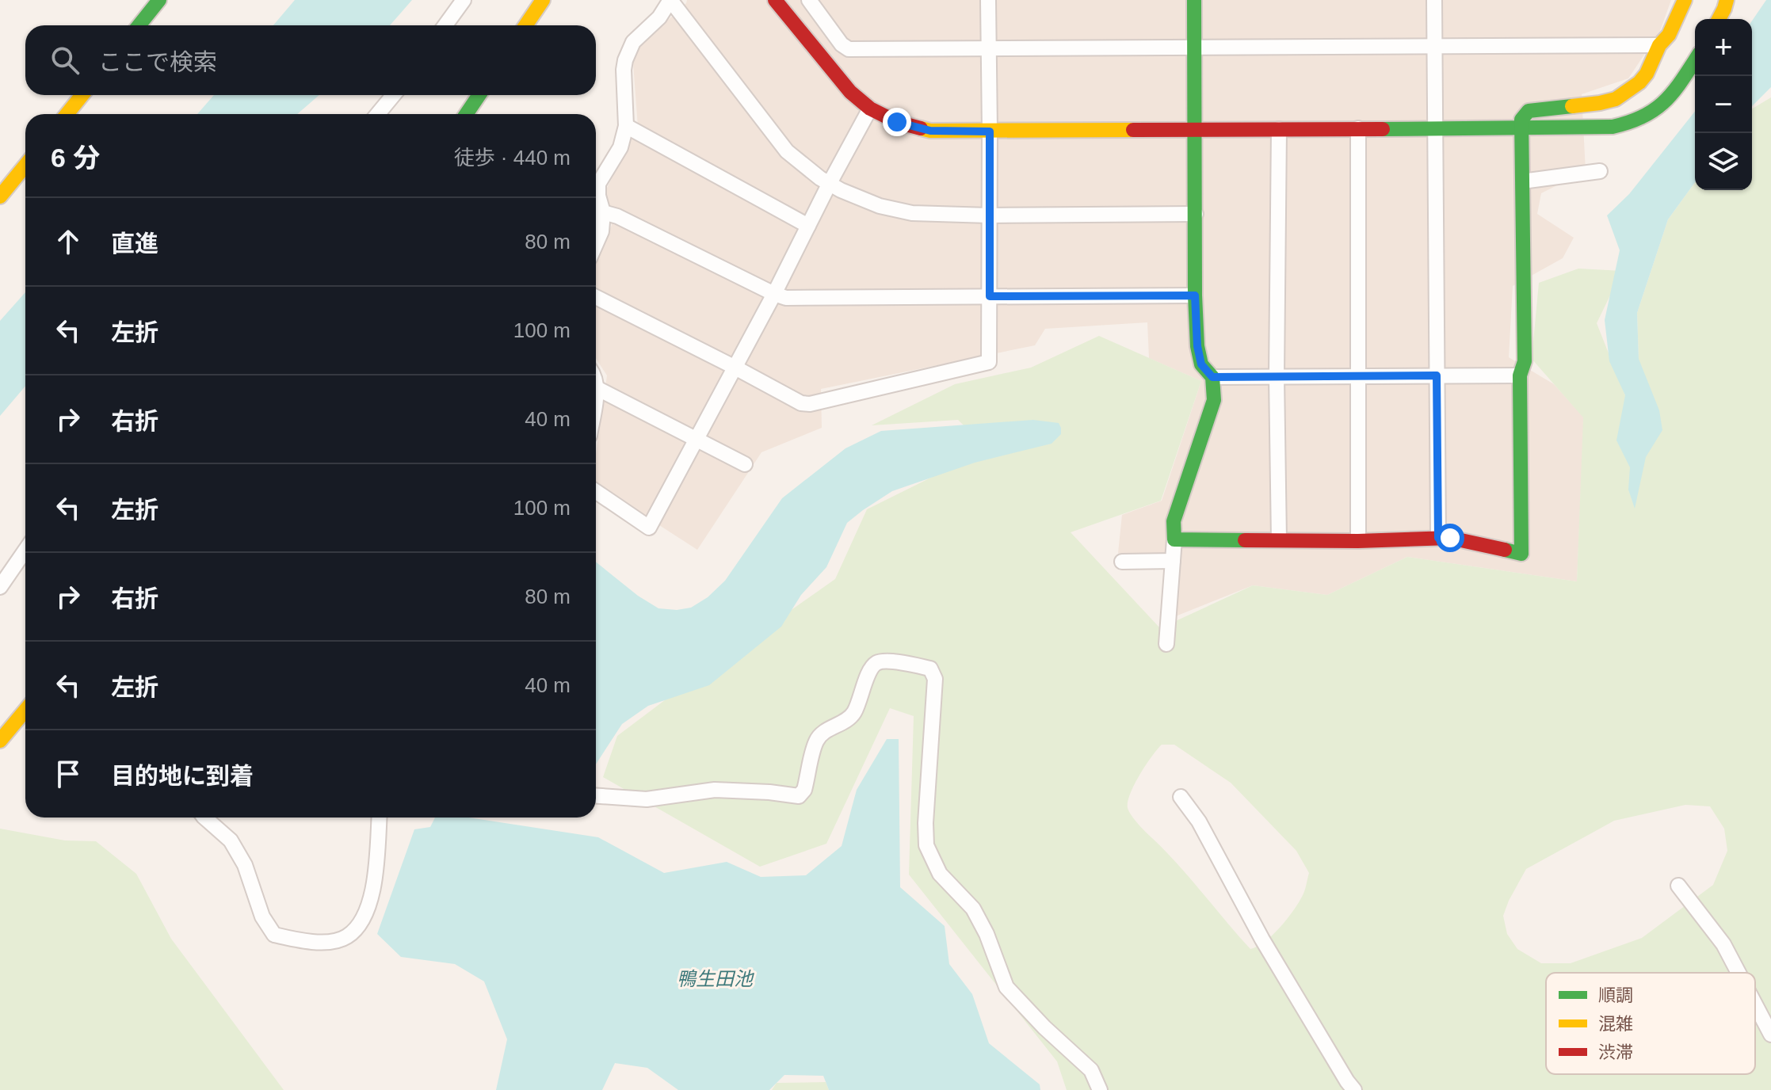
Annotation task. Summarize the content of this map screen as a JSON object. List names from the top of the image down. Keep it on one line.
{"water":["鴨生田池"],"legend":["順調","混雑","渋滞"],"page":{"map_buttons":["+","−"],"search":"ここで検索","heading":["6 分","徒歩 · 440 m"],"list":[["直進","80 m"],["左折","100 m"],["右折","40 m"],["左折","100 m"],["右折","80 m"],["左折","40 m"],"目的地に到着"]}}
